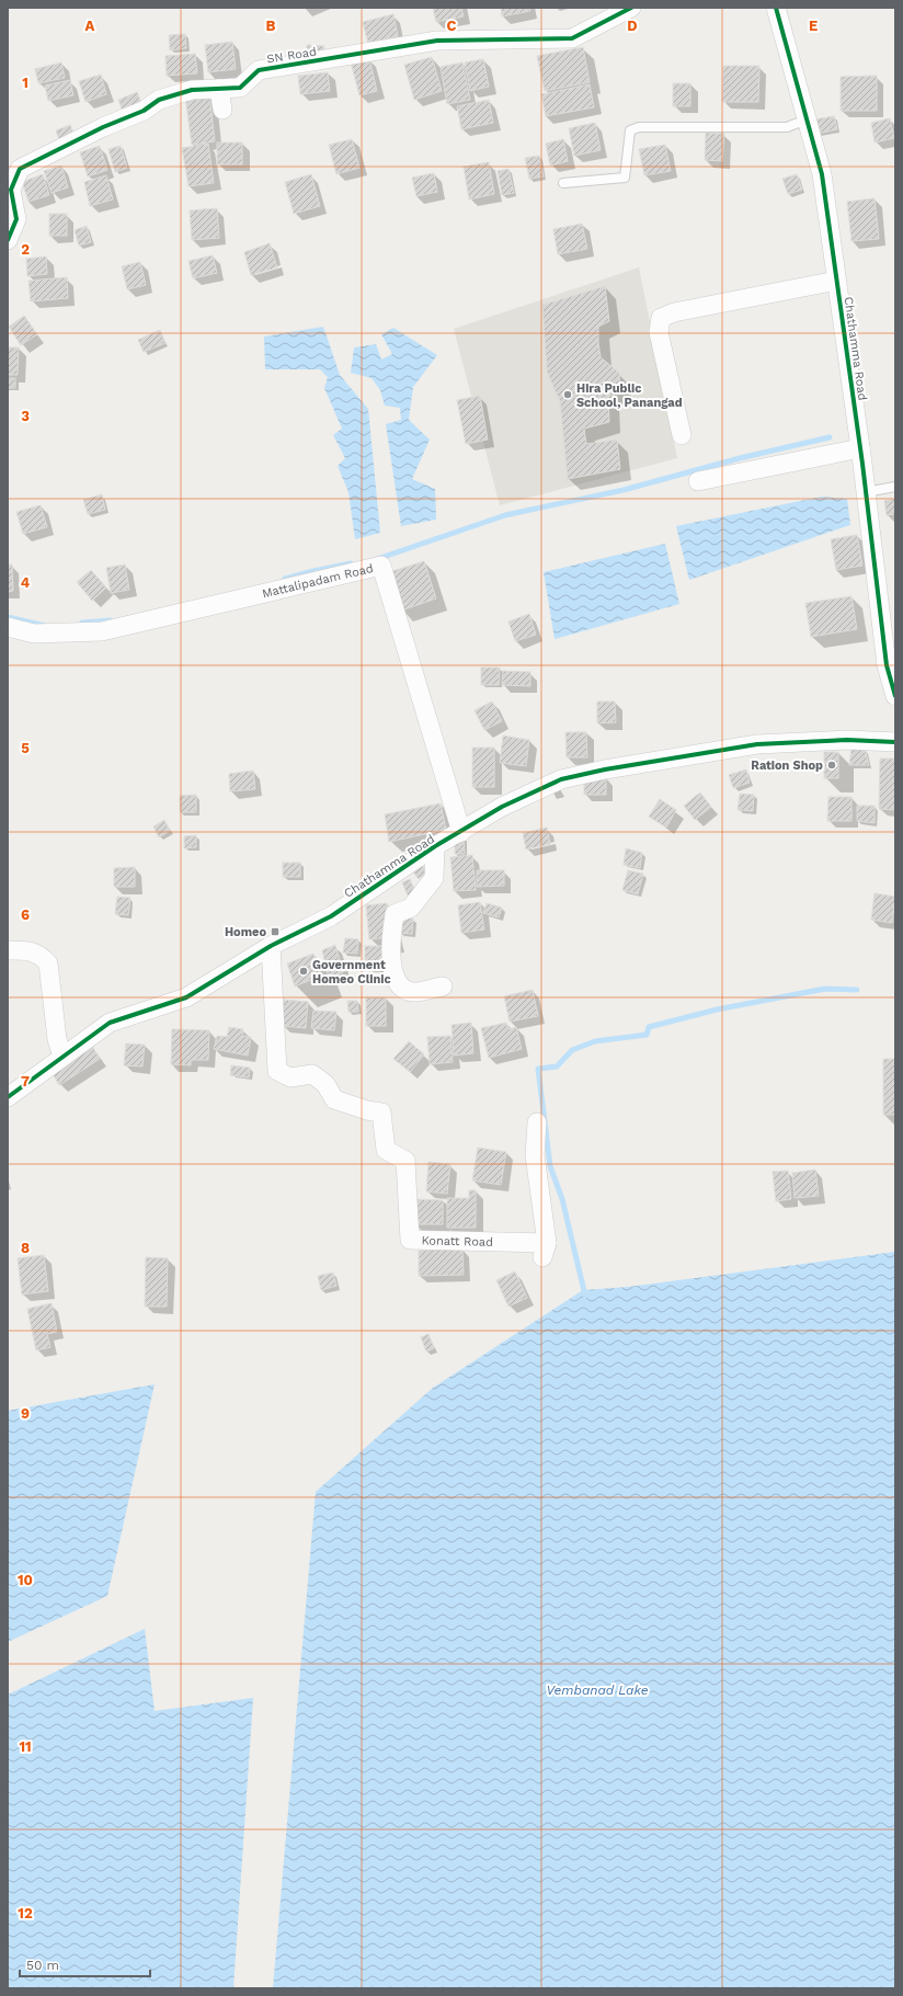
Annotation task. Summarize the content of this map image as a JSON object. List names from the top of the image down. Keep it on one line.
{"streets":{"street":["SN Road","Chathamma Road","Mattalipadam Road","Konatt Road"]},"crossings":[["Chathamma Road","Mattalipadam Road"],["Chathamma Road","Konatt Road"]],"water":["Vembanad Lake"],"places":{"other":["Hira Public School, Panangad","Ration Shop","Government Homeo Clinic"],"transit":["Homeo"]},"scale_bar":"50 m","grid":{"columns":["A","B","C","D","E"],"rows":["1","2","3","4","5","6","7","8","9","10","11","12"]}}
